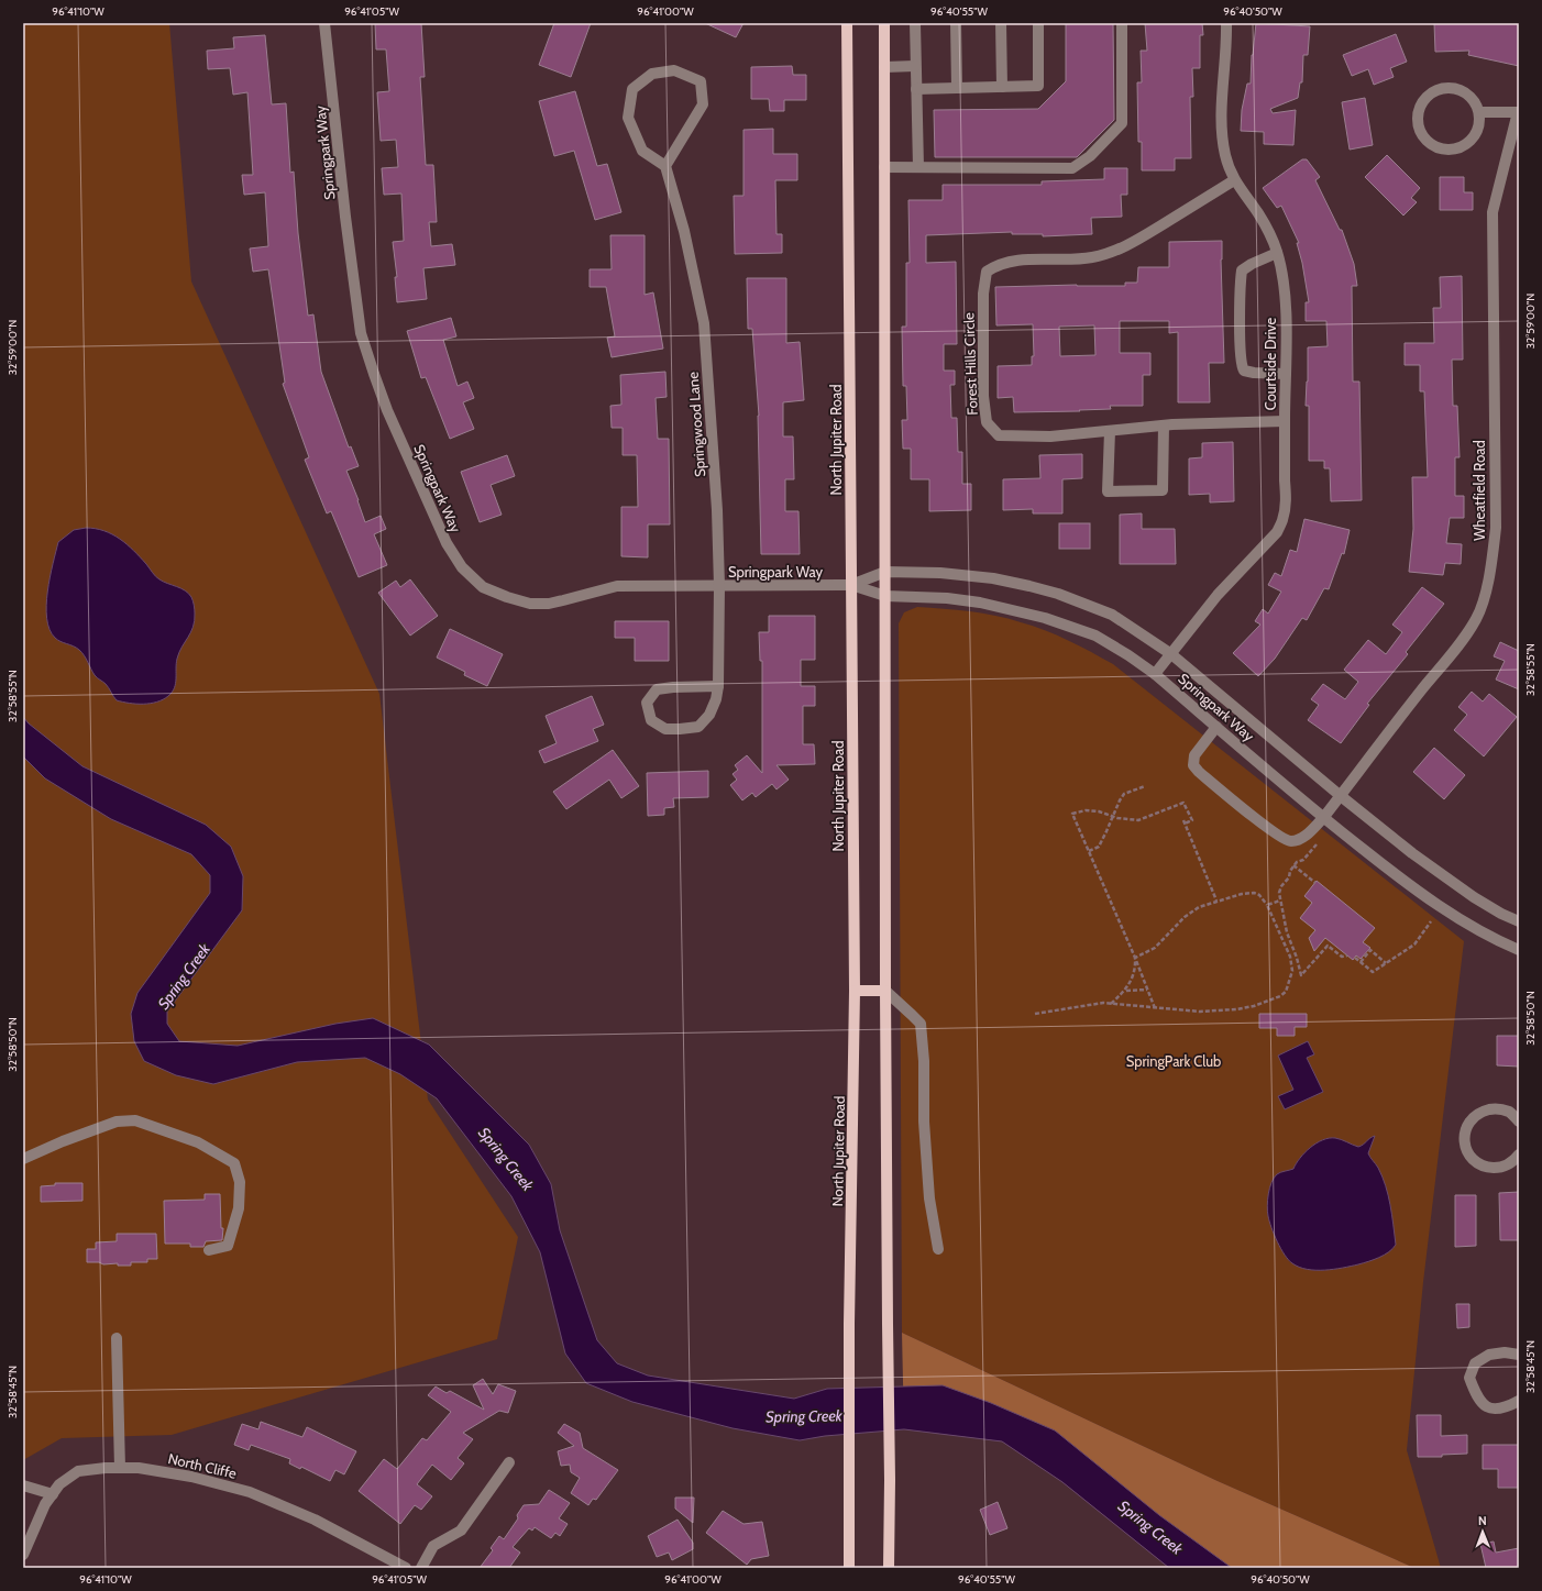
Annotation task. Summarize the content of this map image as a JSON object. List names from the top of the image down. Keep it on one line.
{"streets":{"main road":["North Jupiter Road"],"street":["Springpark Way","Forest Hills Circle","Courtside Drive","Springwood Lane","Wheatfield Road","North Cliffe"]},"crossings":[["Springpark Way","Courtside Drive"],["Springpark Way","Springwood Lane"],["Springpark Way","North Jupiter Road"],["Springpark Way","Wheatfield Road"],["Forest Hills Circle","Courtside Drive"]],"water":["Spring Creek"],"parks":["SpringPark Club"],"north":"top","coordinates":["96°41'10\"W","96°41'05\"W","96°41'00\"W","96°40'55\"W","96°40'50\"W","32°59'00\"N","32°58'55\"N","32°58'50\"N","32°58'45\"N"]}
